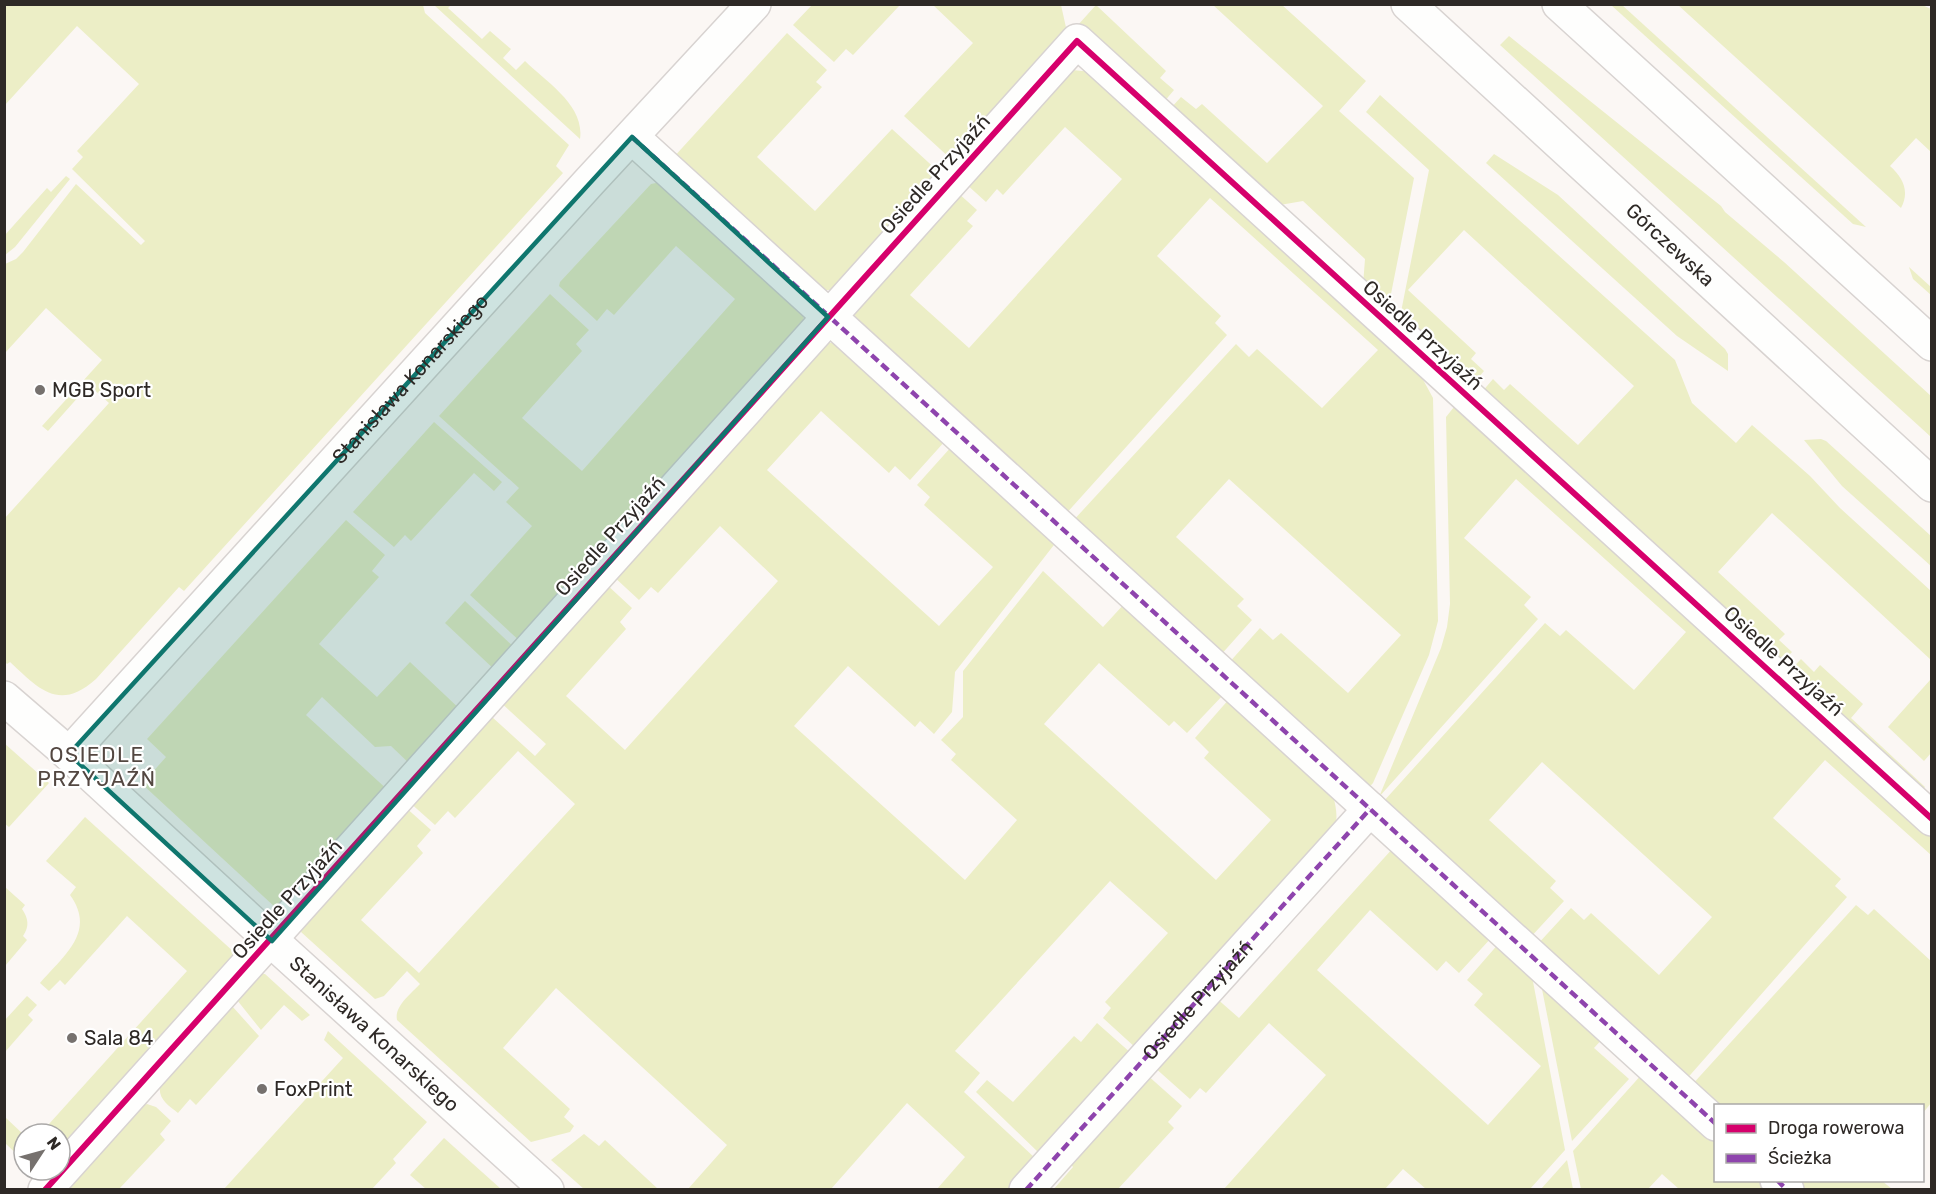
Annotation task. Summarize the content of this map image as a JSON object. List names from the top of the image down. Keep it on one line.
{"streets":{"street":["Osiedle Przyjaźń","Górczewska","Stanisława Konarskiego"]},"crossings":[["Osiedle Przyjaźń","Stanisława Konarskiego"]],"districts":["OSIEDLE PRZYJAŹŃ"],"places":["MGB Sport","Sala 84","FoxPrint"],"legend":["Droga rowerowa","Ścieżka"],"north":"top right"}
